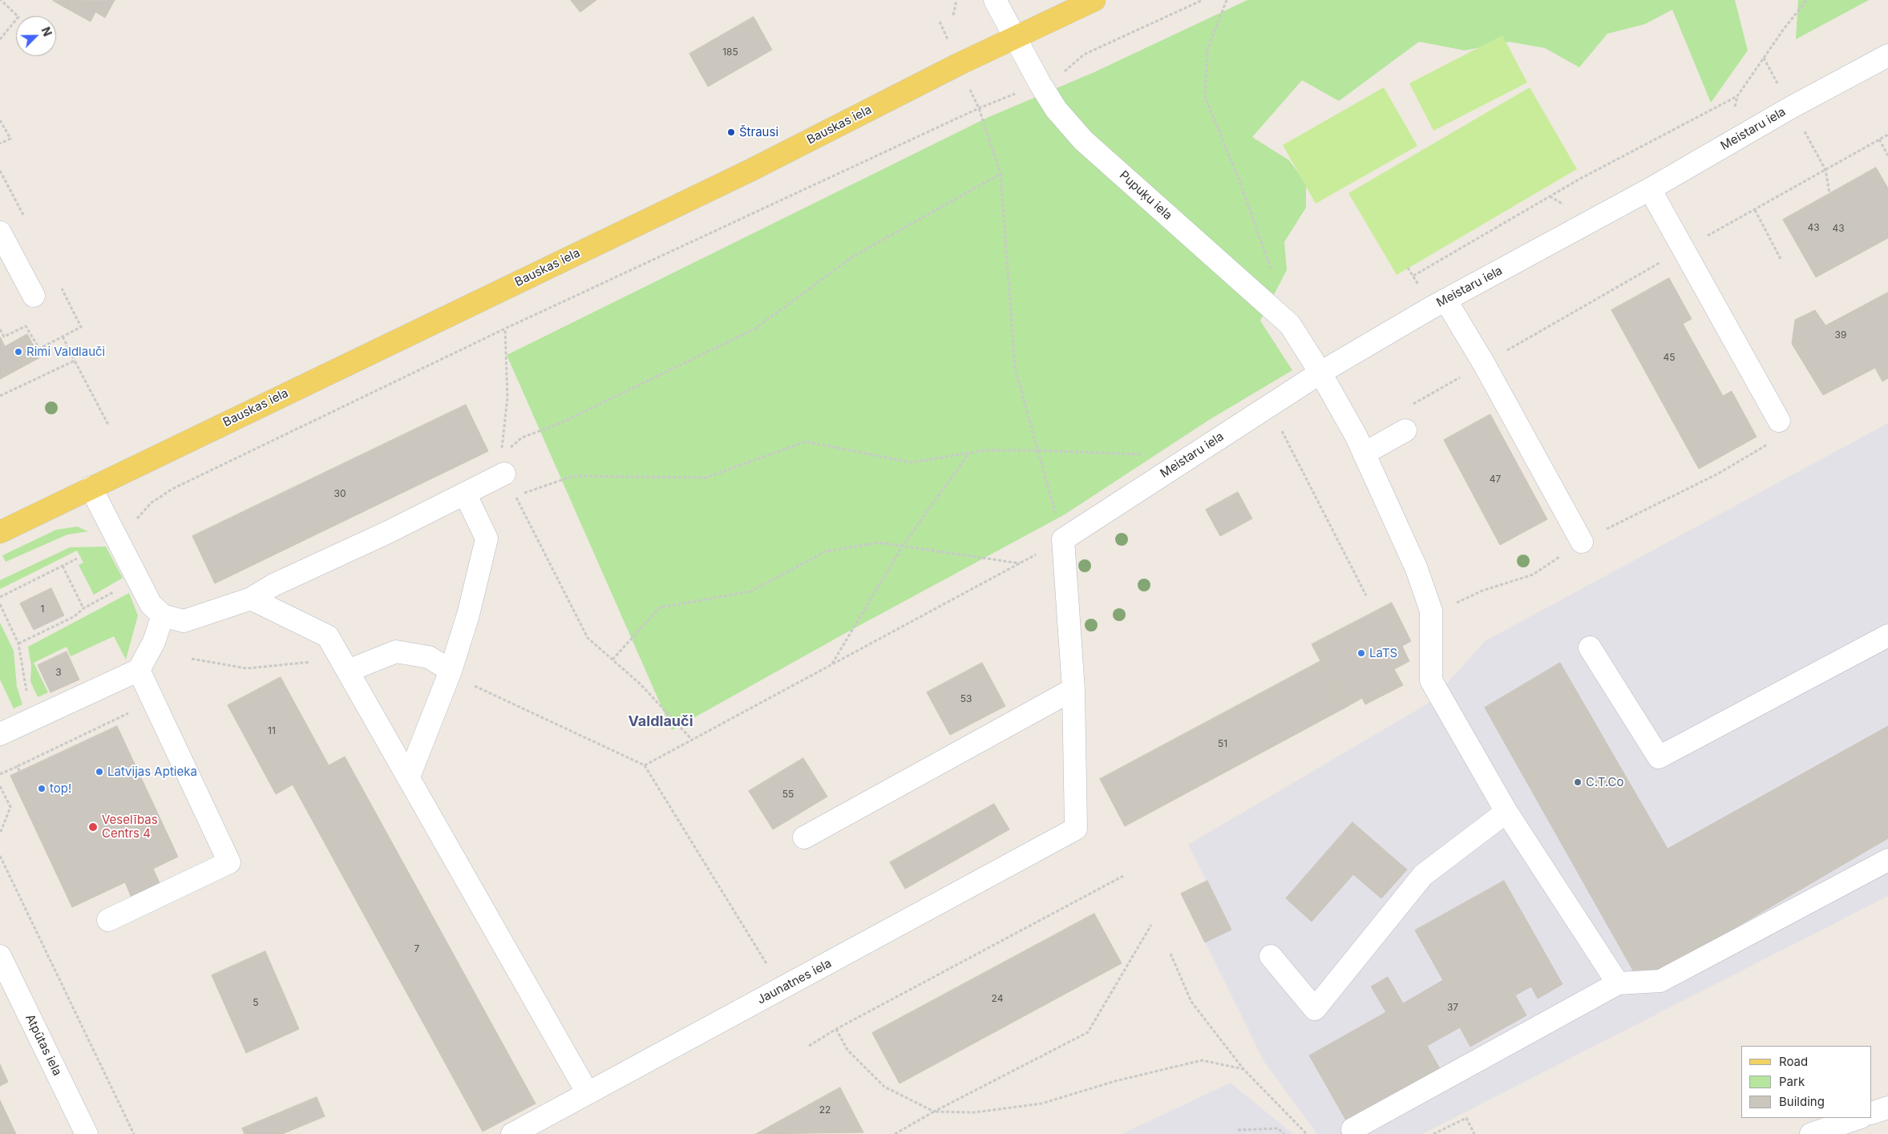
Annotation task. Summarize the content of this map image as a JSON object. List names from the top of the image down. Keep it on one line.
{"streets":{"main road":["Bauskas iela"],"street":["Meistaru iela","Pupuķu iela","Jaunatnes iela","Atpūtas iela"]},"crossings":[["Bauskas iela","Pupuķu iela"],["Meistaru iela","Pupuķu iela"]],"districts":["Valdlauči"],"places":["Štrausi","Rimi Valdlauči","LaTS","Latvijas Aptieka","C.T.Co","top!","Veselības Centrs 4"],"house_numbers":["185","43","43","39","45","47","30","1","3","53","11","51","55","7","24","5","37","22"],"legend":["Road","Park","Building"],"north":"top right"}
